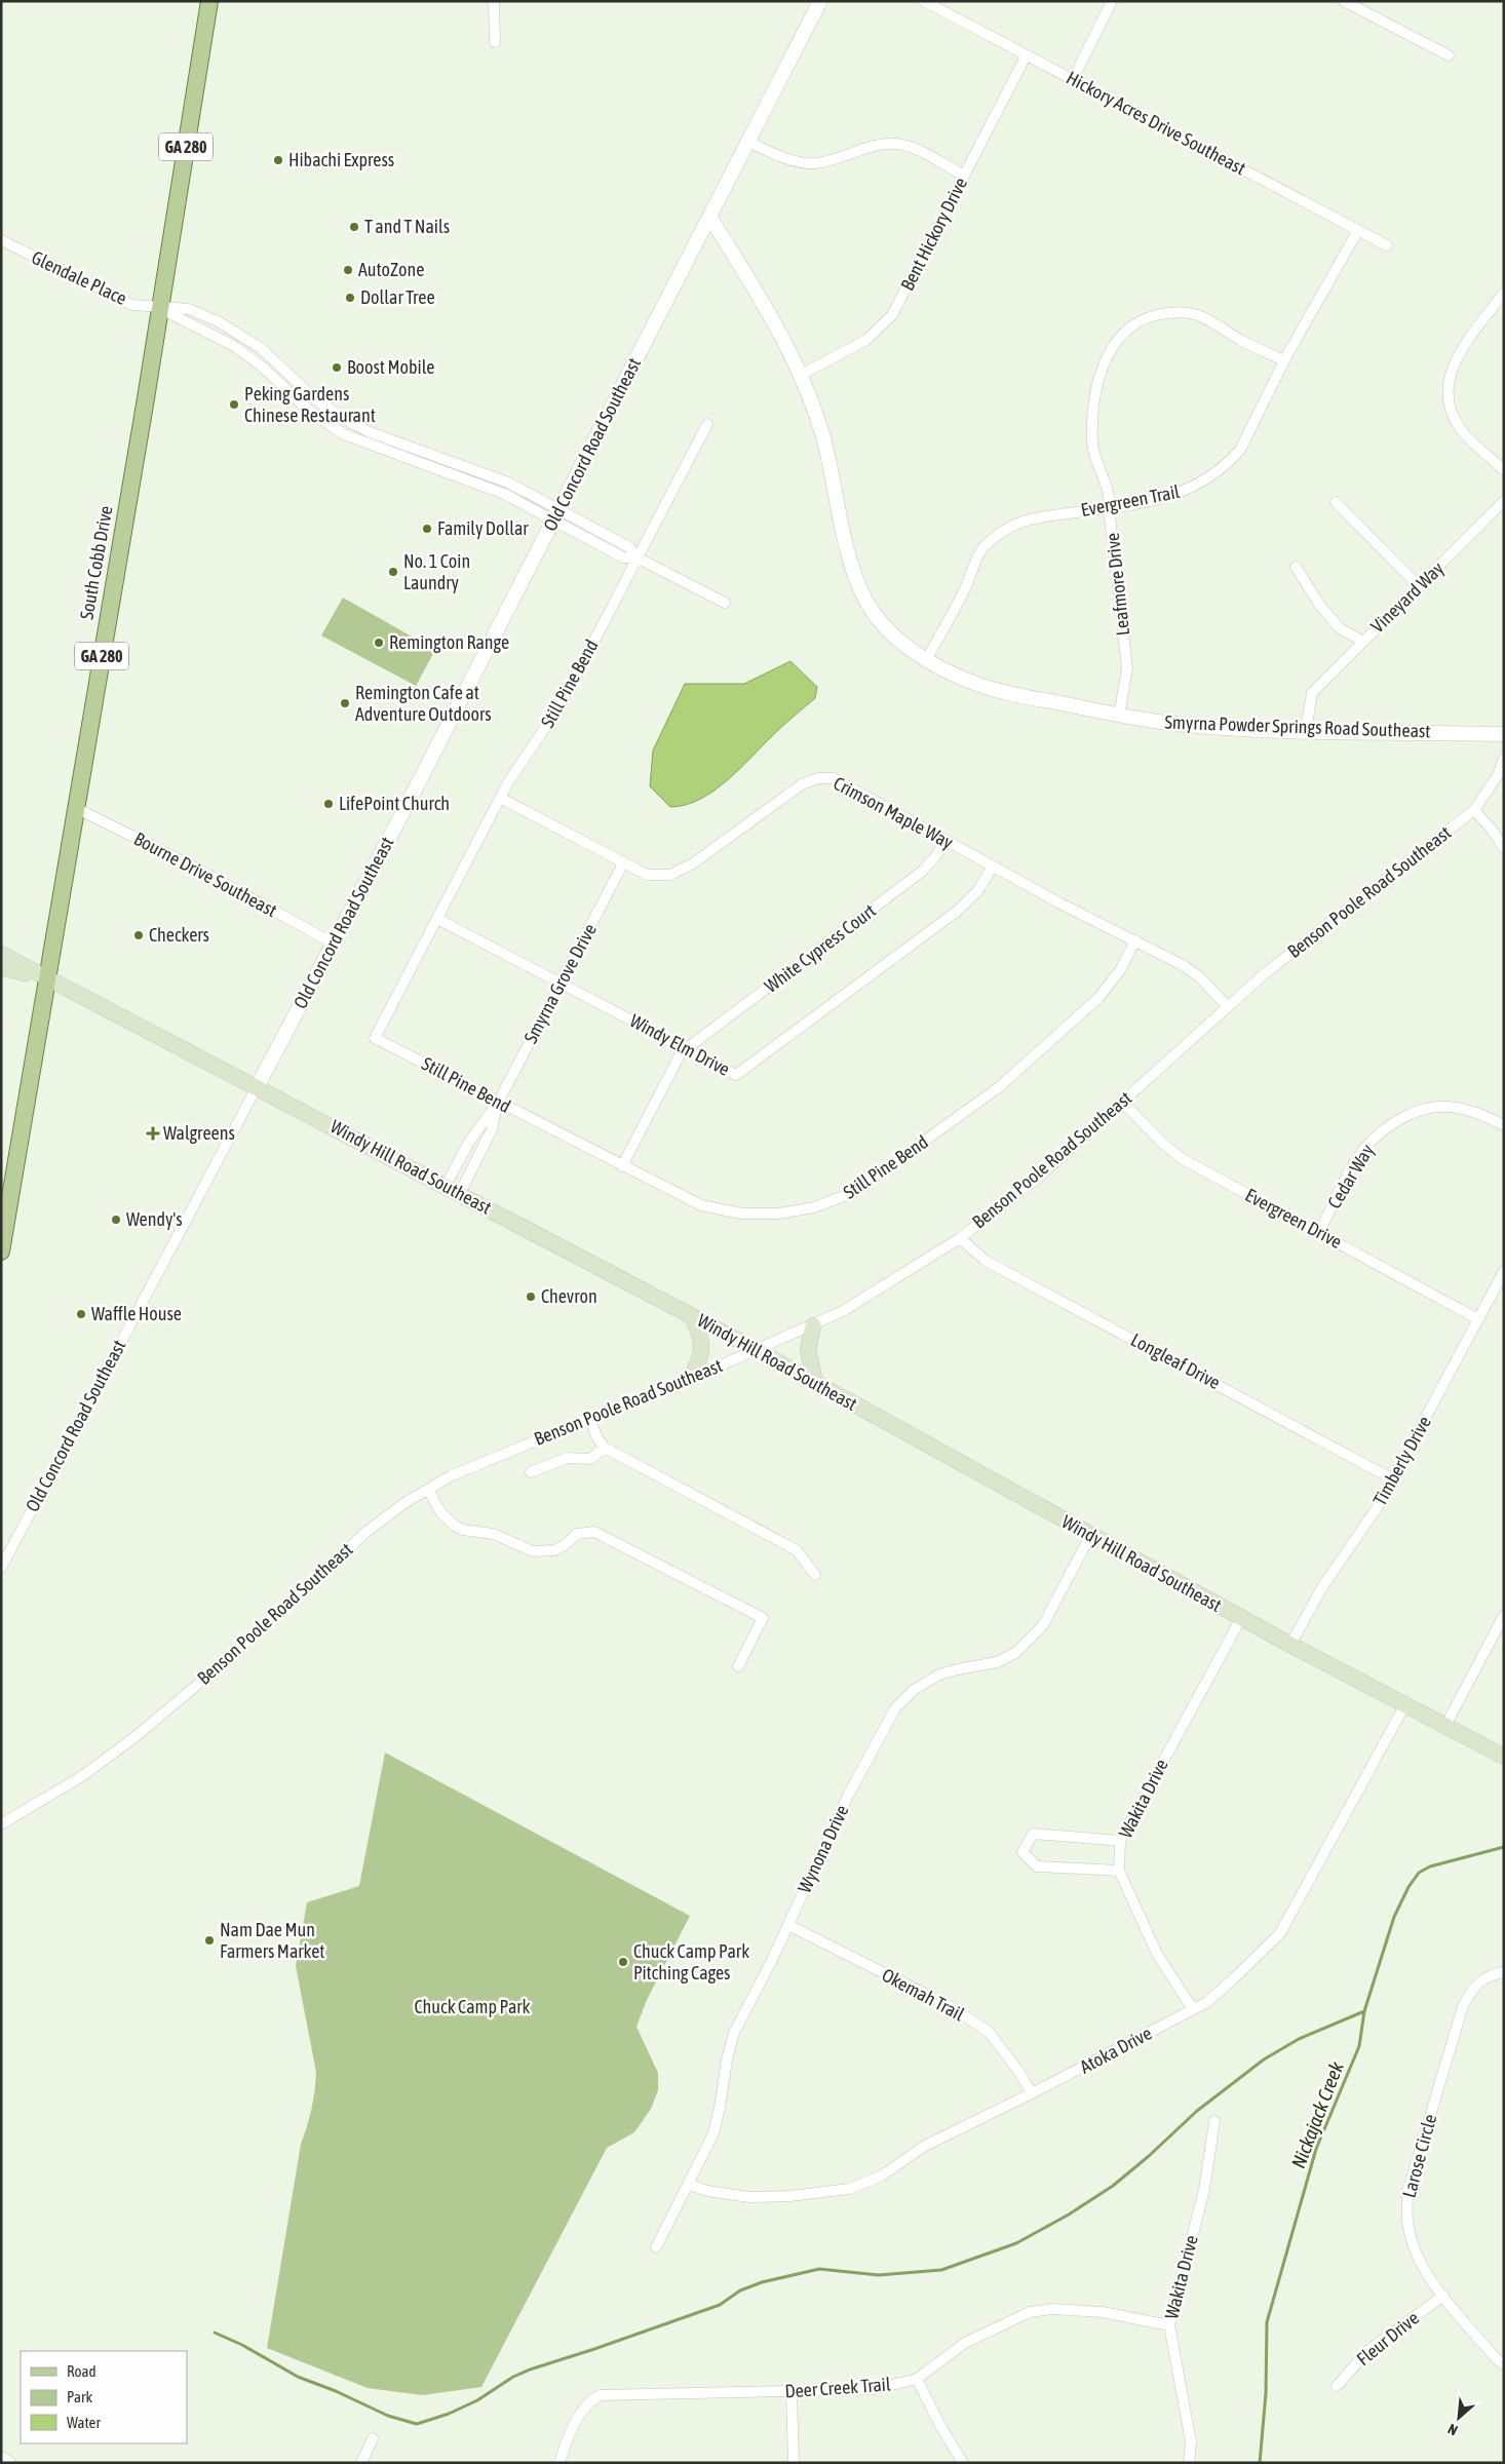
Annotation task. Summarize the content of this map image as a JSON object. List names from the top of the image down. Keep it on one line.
{"streets":{"main road":["GA 280","South Cobb Drive","Windy Hill Road Southeast"],"street":["Hickory Acres Drive Southeast","Bent Hickory Drive","Glendale Place","Old Concord Road Southeast","Evergreen Trail","Leafmore Drive","Vineyard Way","Still Pine Bend","Smyrna Powder Springs Road Southeast","Crimson Maple Way","Bourne Drive Southeast","Benson Poole Road Southeast","White Cypress Court","Smyrna Grove Drive","Windy Elm Drive","Cedar Way","Evergreen Drive","Longleaf Drive","Timberly Drive","Wakita Drive","Wynona Drive","Okemah Trail","Atoka Drive","Larose Circle","Fleur Drive","Deer Creek Trail"]},"crossings":[["Hickory Acres Drive Southeast","Bent Hickory Drive"],["Hickory Acres Drive Southeast","Evergreen Trail"],["Bent Hickory Drive","Smyrna Powder Springs Road Southeast"],["Glendale Place","Old Concord Road Southeast"],["Glendale Place","South Cobb Drive"],["Old Concord Road Southeast","Smyrna Powder Springs Road Southeast"],["Old Concord Road Southeast","Bourne Drive Southeast"],["Old Concord Road Southeast","Windy Hill Road Southeast"],["Evergreen Trail","Leafmore Drive"],["Evergreen Trail","Smyrna Powder Springs Road Southeast"],["South Cobb Drive","Bourne Drive Southeast"],["South Cobb Drive","Windy Hill Road Southeast"],["Leafmore Drive","Smyrna Powder Springs Road Southeast"],["Vineyard Way","Smyrna Powder Springs Road Southeast"],["Still Pine Bend","Crimson Maple Way"],["Still Pine Bend","Smyrna Grove Drive"],["Still Pine Bend","Windy Elm Drive"],["Crimson Maple Way","Benson Poole Road Southeast"],["Crimson Maple Way","White Cypress Court"],["Crimson Maple Way","Smyrna Grove Drive"],["Crimson Maple Way","Windy Elm Drive"],["Benson Poole Road Southeast","Windy Hill Road Southeast"],["Benson Poole Road Southeast","Evergreen Drive"],["Benson Poole Road Southeast","Longleaf Drive"],["White Cypress Court","Windy Elm Drive"],["Smyrna Grove Drive","Windy Elm Drive"],["Smyrna Grove Drive","Windy Hill Road Southeast"],["Windy Hill Road Southeast","Timberly Drive"],["Windy Hill Road Southeast","Wakita Drive"],["Windy Hill Road Southeast","Wynona Drive"],["Windy Hill Road Southeast","Atoka Drive"],["Cedar Way","Evergreen Drive"],["Evergreen Drive","Timberly Drive"],["Longleaf Drive","Timberly Drive"],["Wakita Drive","Atoka Drive"],["Wakita Drive","Deer Creek Trail"],["Wynona Drive","Okemah Trail"],["Wynona Drive","Atoka Drive"],["Okemah Trail","Atoka Drive"],["Larose Circle","Fleur Drive"]],"water":["Nickajack Creek"],"parks":["Chuck Camp Park"],"places":{"other":["Hibachi Express","T and T Nails","AutoZone","Dollar Tree","Boost Mobile","Peking Gardens Chinese Restaurant","Family Dollar","No. 1 Coin Laundry","Remington Range","Remington Cafe at Adventure Outdoors","LifePoint Church","Checkers","Wendy's","Chevron","Waffle House","Nam Dae Mun Farmers Market","Chuck Camp Park Pitching Cages"],"health":["Walgreens"]},"legend":["Road","Park","Water"],"north":"bottom left"}
